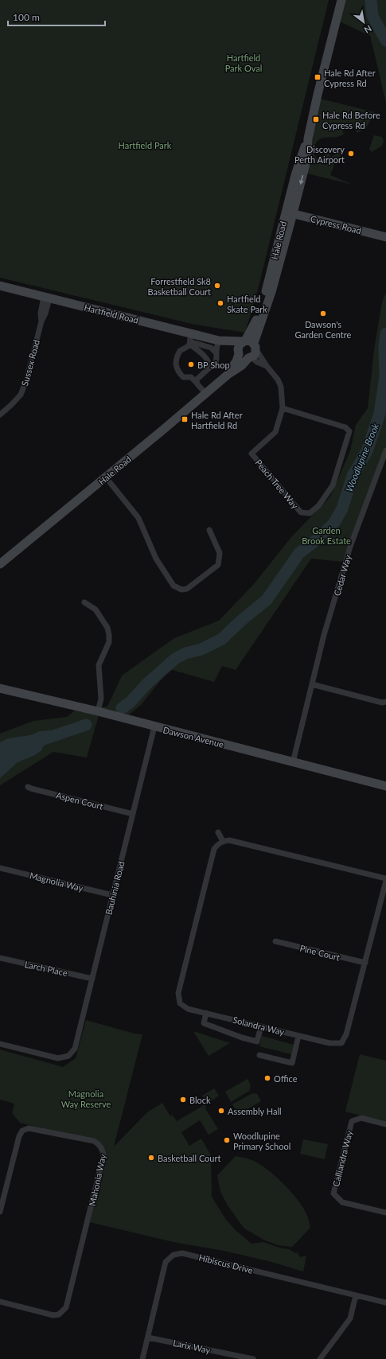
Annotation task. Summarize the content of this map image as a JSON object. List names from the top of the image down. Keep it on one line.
{"streets":{"main road":["Cypress Road","Hale Road","Hartfield Road","Dawson Avenue"],"street":["Sussex Road","Peach Tree Way","Cedar Way","Aspen Court","Magnolia Way","Bauhinia Road","Pine Court","Larch Place","Solandra Way","Calliandra Way","Mahonia Way","Hibiscus Drive","Larix Way"]},"crossings":[["Cypress Road","Hale Road"],["Hale Road","Hartfield Road"],["Hale Road","Peach Tree Way"],["Hartfield Road","Sussex Road"],["Hartfield Road","Peach Tree Way"],["Cedar Way","Dawson Avenue"],["Dawson Avenue","Bauhinia Road"],["Aspen Court","Bauhinia Road"],["Magnolia Way","Bauhinia Road"],["Bauhinia Road","Larch Place"],["Pine Court","Solandra Way"],["Hibiscus Drive","Larix Way"]],"water":["Woodlupine Brook"],"parks":["Hartfield Park Oval","Hartfield Park","Garden Brook Estate","Magnolia Way Reserve"],"places":{"transit":["Hale Rd After Cypress Rd","Hale Rd Before Cypress Rd","Hale Rd After Hartfield Rd"],"other":["Discovery Perth Airport","Forrestfield Sk8 Basketball Court","Hartfield Skate Park","Dawson's Garden Centre","BP Shop","Office","Block","Assembly Hall","Woodlupine Primary School","Basketball Court"]},"scale_bar":"100 m","north":"bottom right"}
